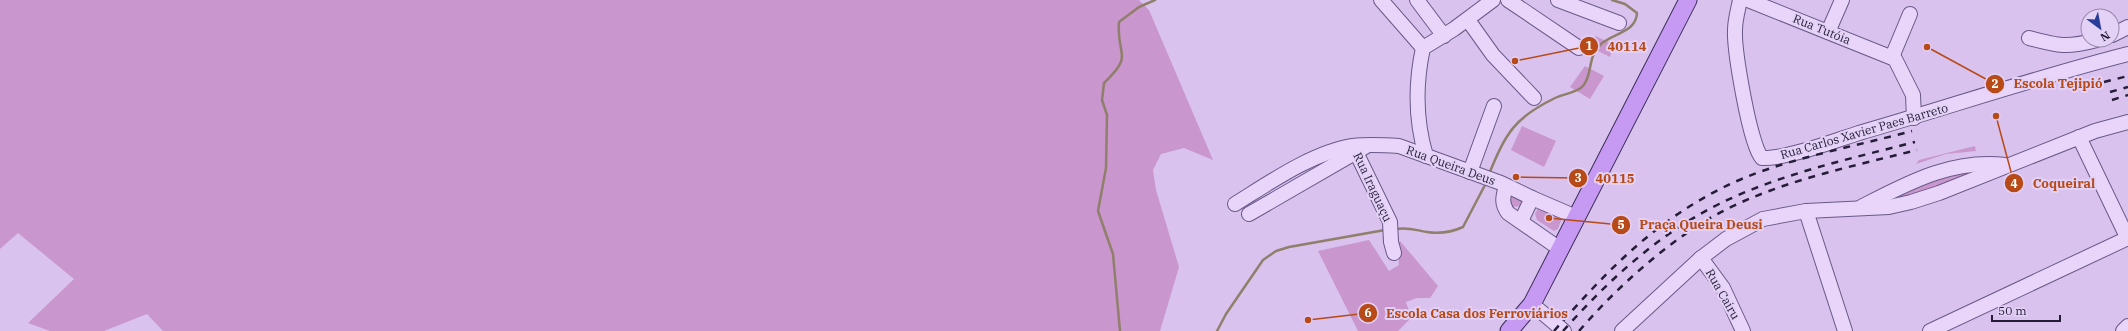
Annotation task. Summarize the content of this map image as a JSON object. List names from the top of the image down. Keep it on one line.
{"streets":{"street":["Rua Tutóia","Rua Carlos Xavier Paes Barreto","Rua Queira Deus","Rua Iraguaçu","Rua Cairu"]},"crossings":[["Rua Queira Deus","Rua Iraguaçu"]],"places":["Escola Tejipió","40114","Coqueiral","40115","Praça Queira Deusi","Escola Casa dos Ferroviários"],"scale_bar":"50 m","north":"bottom right"}
